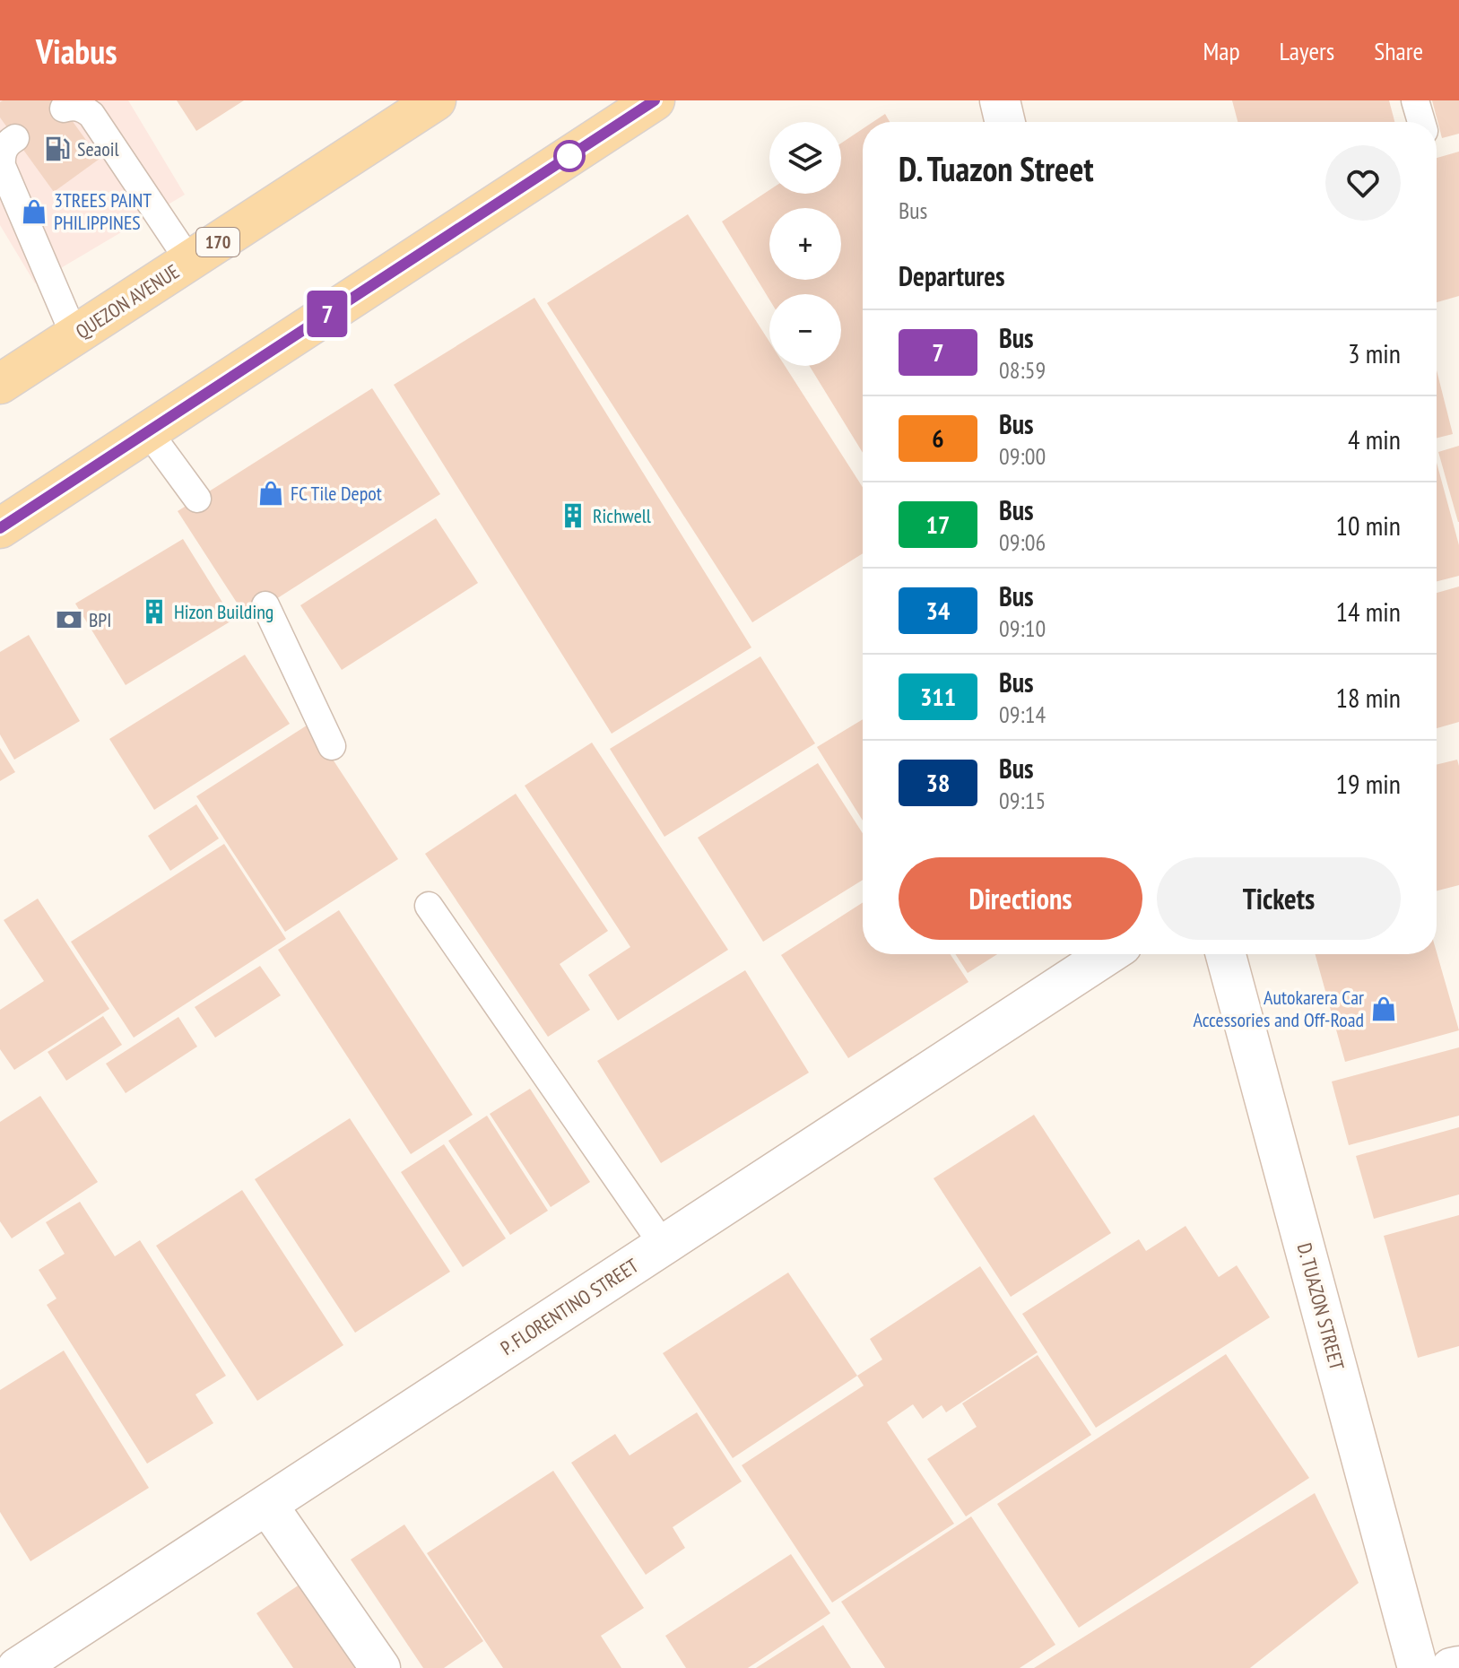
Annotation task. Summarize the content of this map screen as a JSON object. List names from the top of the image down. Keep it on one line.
{"streets":{"main road":["170","QUEZON AVENUE"],"street":["P. FLORENTINO STREET","D. TUAZON STREET"]},"places":{"fuel station":["Seaoil"],"shop":["3TREES PAINT PHILIPPINES","FC Tile Depot","Autokarera Car Accessories and Off-Road"],"building":["Richwell","Hizon Building"],"bank":["BPI"]},"lines":["bus line 7"],"page":{"header":"Viabus","nav":["Map","Layers","Share"],"on_map":"7","map_buttons":["+","−"],"heading":[["D. Tuazon Street","Bus"],"Departures"],"list":[{"mark":"7","name":"Bus","note":"08:59","value":"3 min"},{"mark":"6","name":"Bus","note":"09:00","value":"4 min"},{"mark":"17","name":"Bus","note":"09:06","value":"10 min"},{"mark":"34","name":"Bus","note":"09:10","value":"14 min"},{"mark":"311","name":"Bus","note":"09:14","value":"18 min"},{"mark":"38","name":"Bus","note":"09:15","value":"19 min"}],"buttons":["Directions","Tickets"]}}
